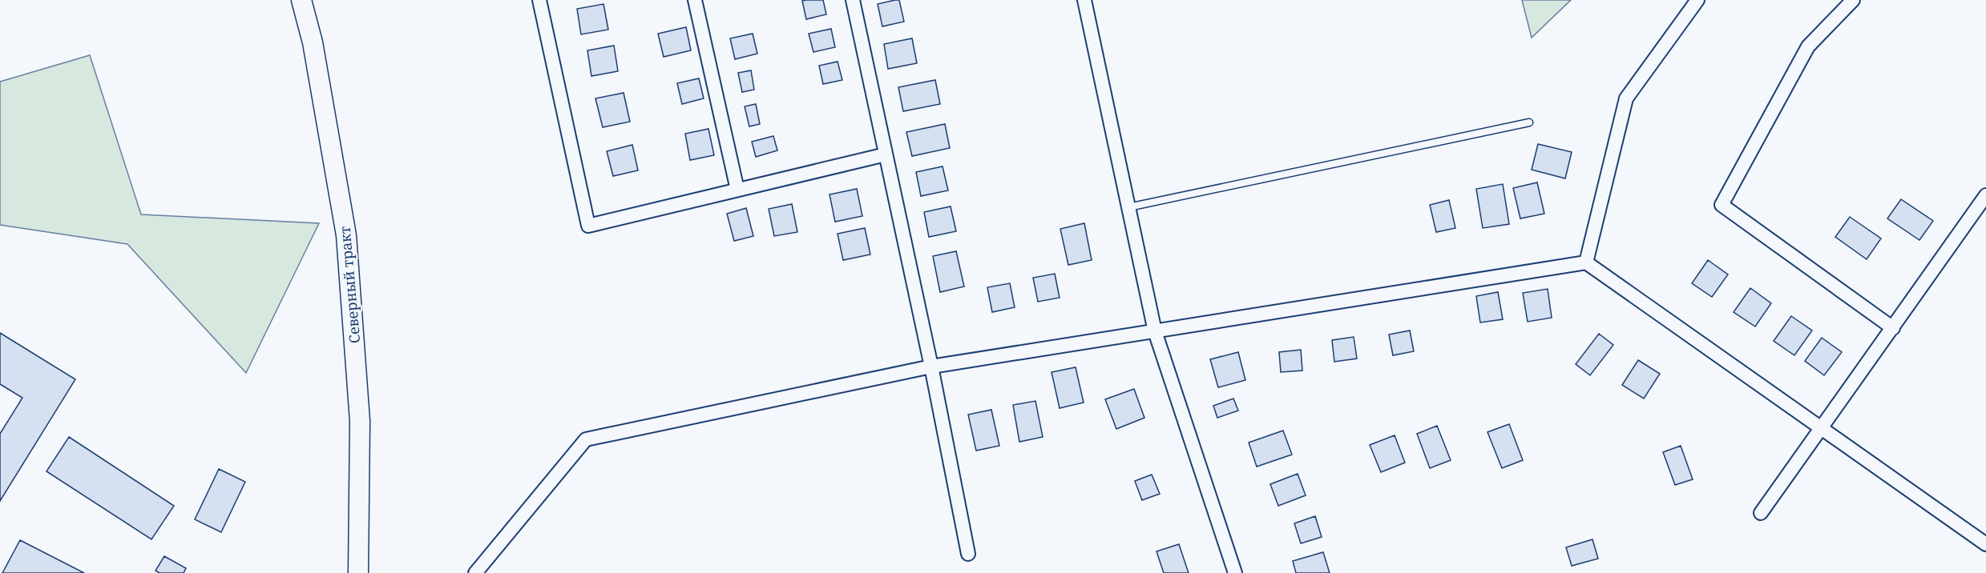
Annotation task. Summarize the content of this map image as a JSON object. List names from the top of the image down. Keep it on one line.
{"streets":{"main road":["Северный тракт"]}}
